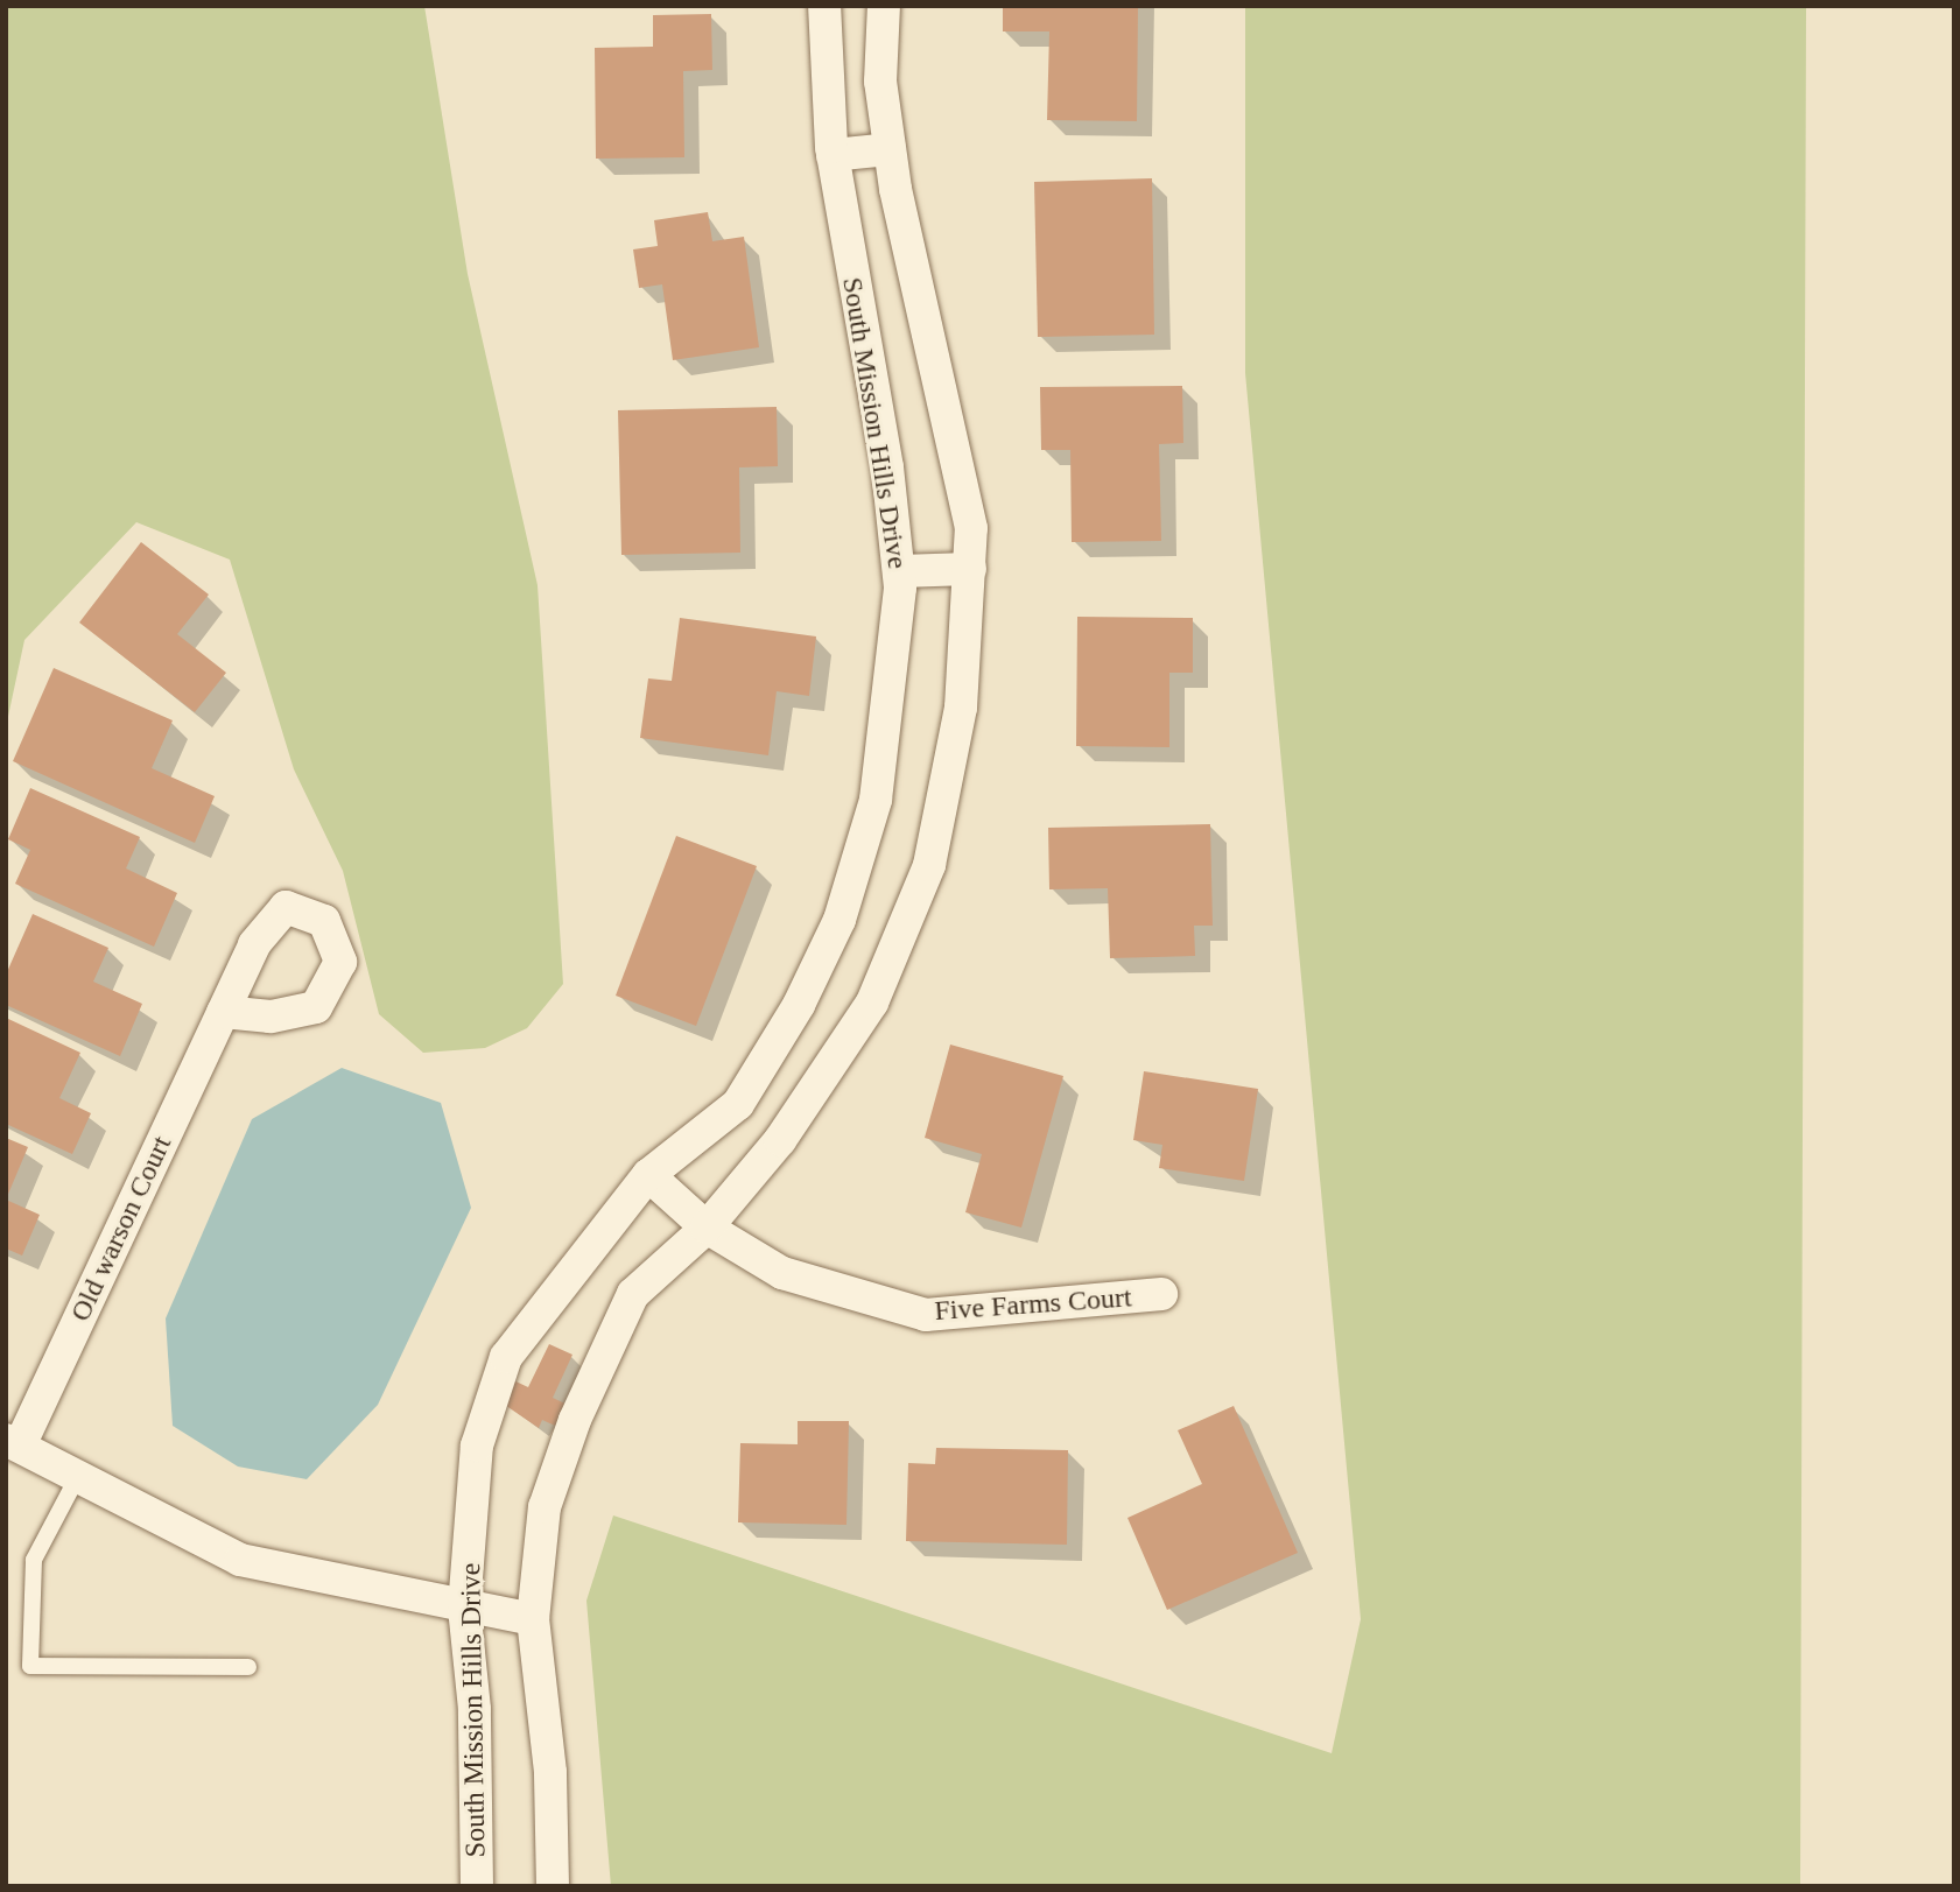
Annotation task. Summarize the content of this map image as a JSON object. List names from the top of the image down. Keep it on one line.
{"streets":{"street":["South Mission Hills Drive","Old warson Court","Five Farms Court"]},"crossings":[["South Mission Hills Drive","Five Farms Court"]]}
